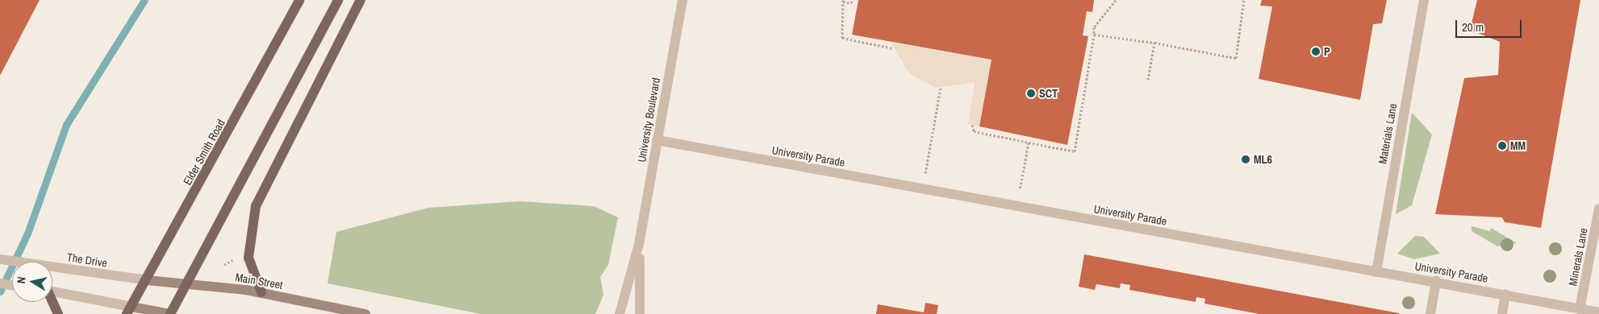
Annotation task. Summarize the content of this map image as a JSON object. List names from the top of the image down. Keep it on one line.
{"streets":{"main road":["Elder Smith Road"],"street":["University Boulevard","Materials Lane","University Parade","Minerals Lane","The Drive","Main Street"]},"crossings":[["University Boulevard","University Parade"],["Materials Lane","University Parade"],["Elder Smith Road","The Drive"],["Elder Smith Road","Main Street"],["University Parade","Minerals Lane"],["The Drive","Main Street"]],"places":["P","SCT","MM","ML6"],"scale_bar":"20 m","north":"left"}
